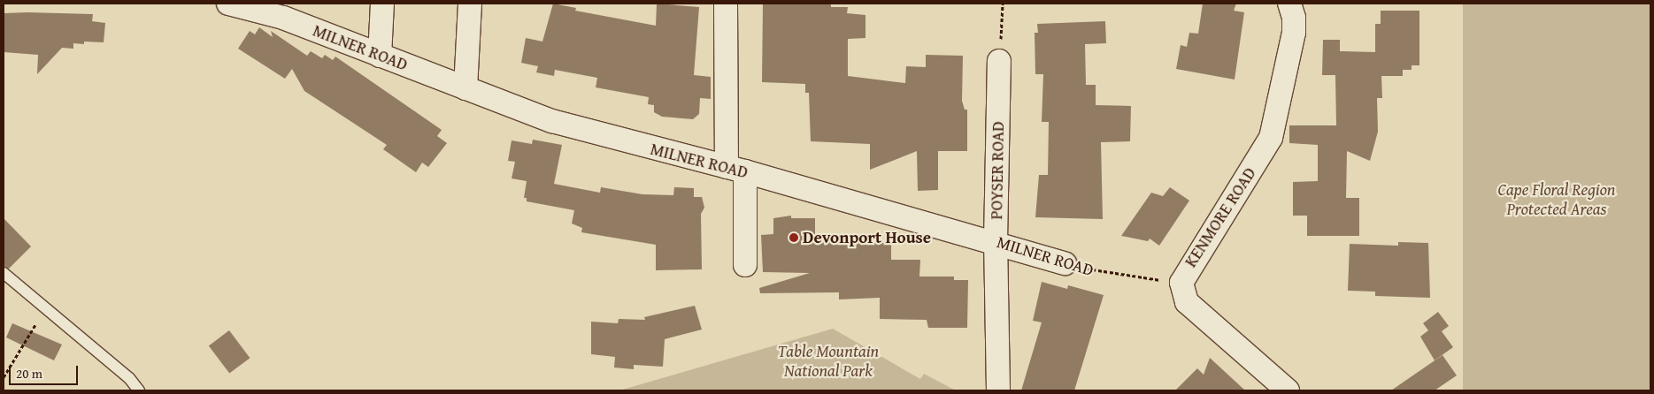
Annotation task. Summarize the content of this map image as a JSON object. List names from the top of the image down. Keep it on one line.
{"streets":{"street":["MILNER ROAD","POYSER ROAD","KENMORE ROAD"]},"crossings":[["MILNER ROAD","POYSER ROAD"],["MILNER ROAD","KENMORE ROAD"]],"parks":["Cape Floral Region Protected Areas","Table Mountain National Park"],"places":["Devonport House"],"scale_bar":"20 m"}
